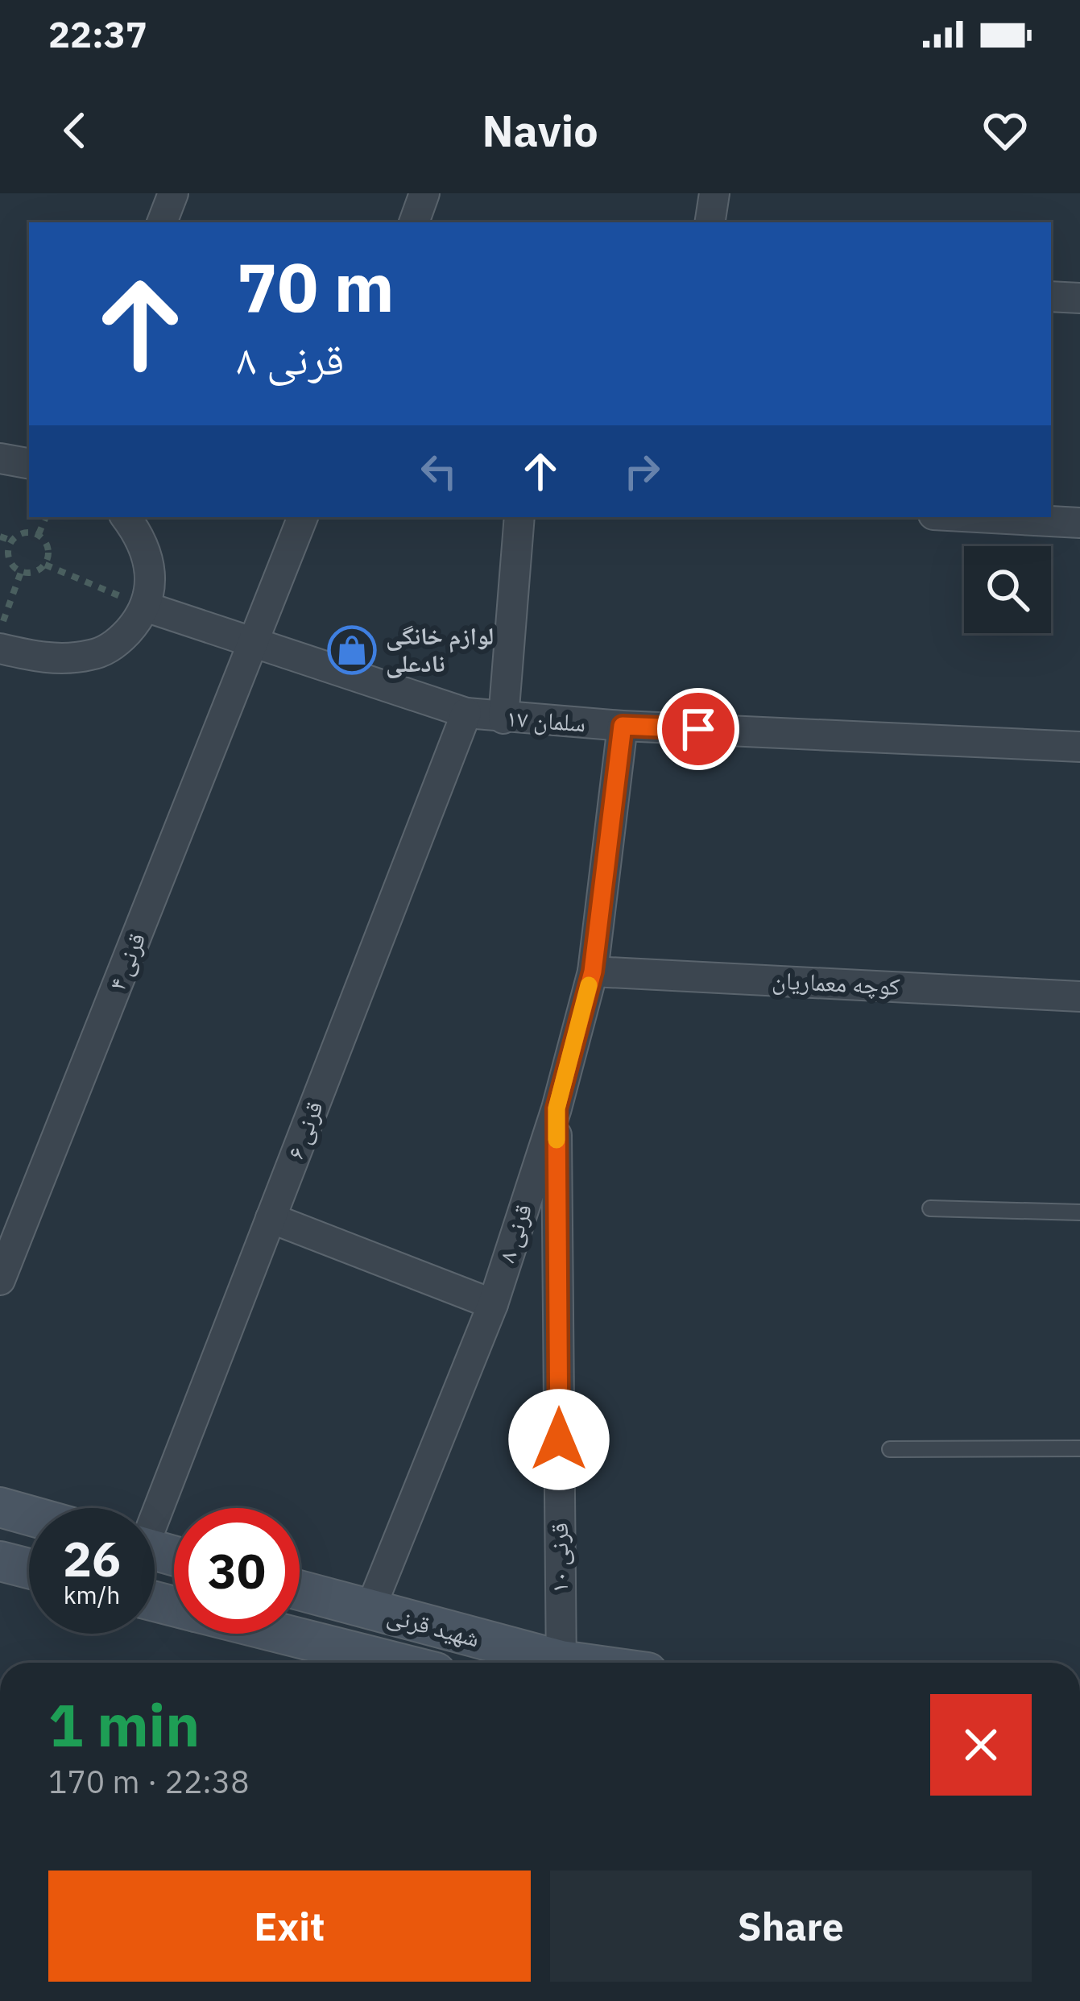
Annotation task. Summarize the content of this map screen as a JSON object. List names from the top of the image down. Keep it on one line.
{"streets":{"main road":["شهید قرنی"],"street":["سلمان ۱۷","قرنی ۴","کوچه معماریان","قرنی ۶","قرنی ۸","قرنی ۱۰"]},"crossings":[["سلمان ۱۷","قرنی ۴"],["سلمان ۱۷","قرنی ۶"],["سلمان ۱۷","قرنی ۸"],["کوچه معماریان","قرنی ۸"],["قرنی ۸","قرنی ۱۰"],["قرنی ۸","شهید قرنی"]],"places":{"shop":["لوازم خانگی نادعلی"]},"page":{"status":"22:37","header":"Navio","turn":["70 m","قرنی ۸"],"speed":"26 km/h","limit":"30","heading":["1 min","170 m · 22:38"],"buttons":["Exit","Share"]}}
